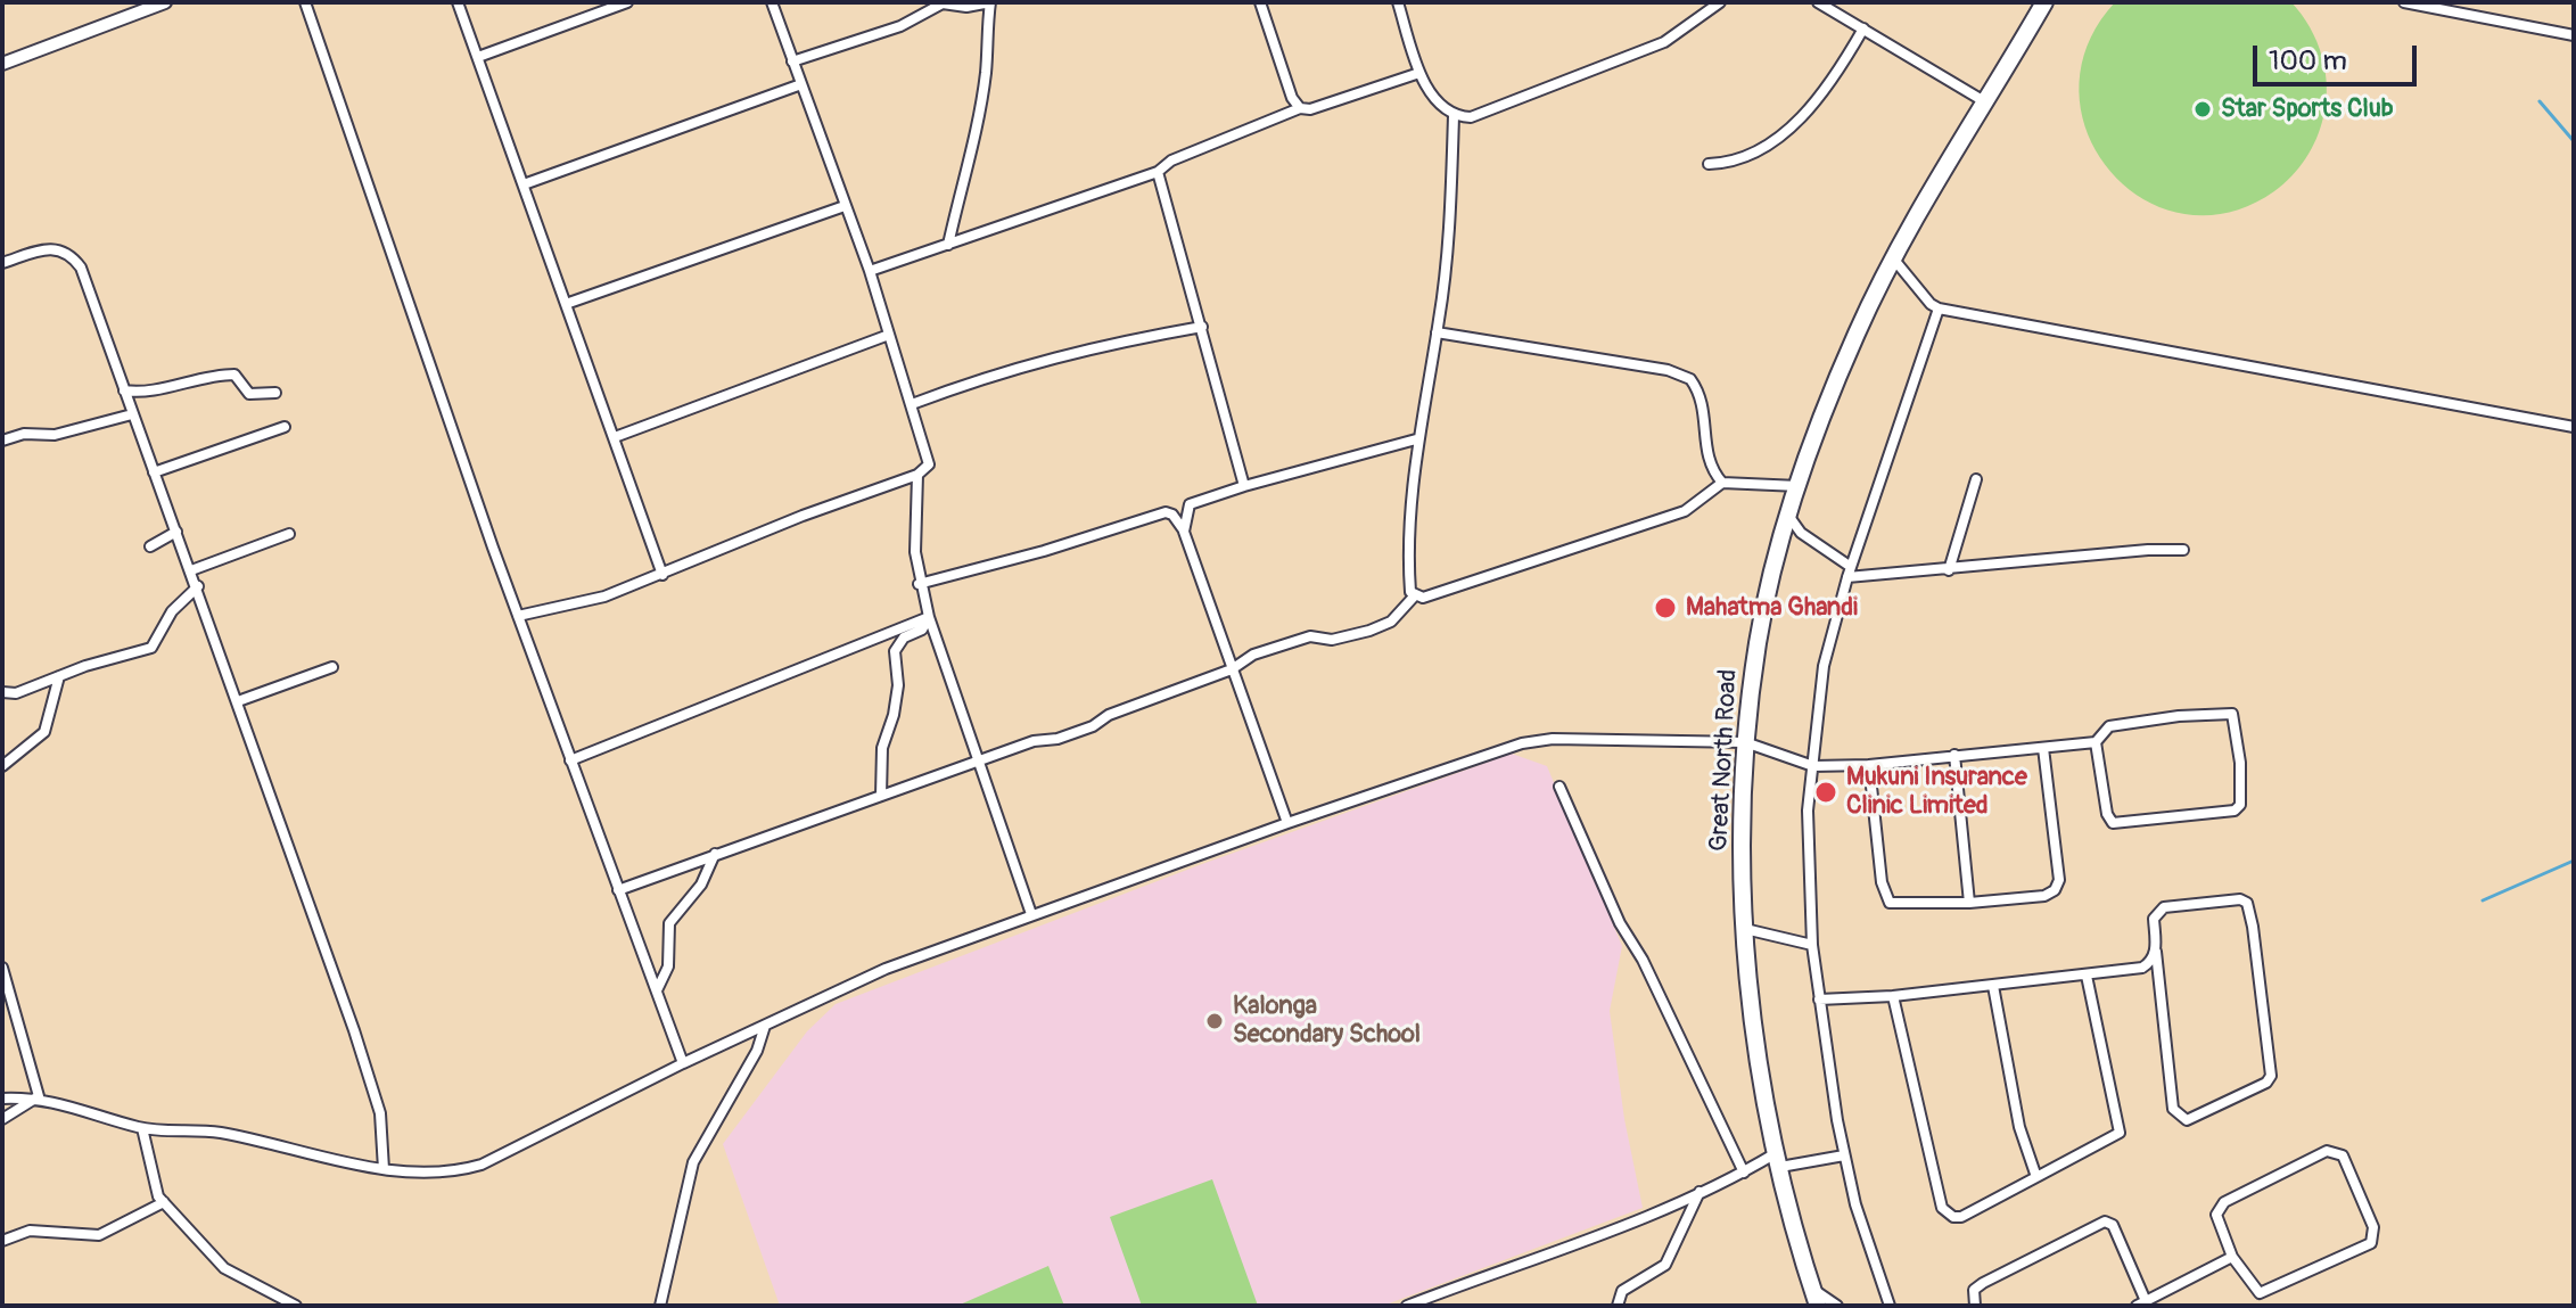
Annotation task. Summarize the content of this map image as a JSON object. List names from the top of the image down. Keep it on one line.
{"streets":{"highway":["Great North Road"]},"places":["Star Sports Club","Mahatma Ghandi","Mukuni Insurance Clinic Limited","Kalonga Secondary School"],"scale_bar":"100 m"}
